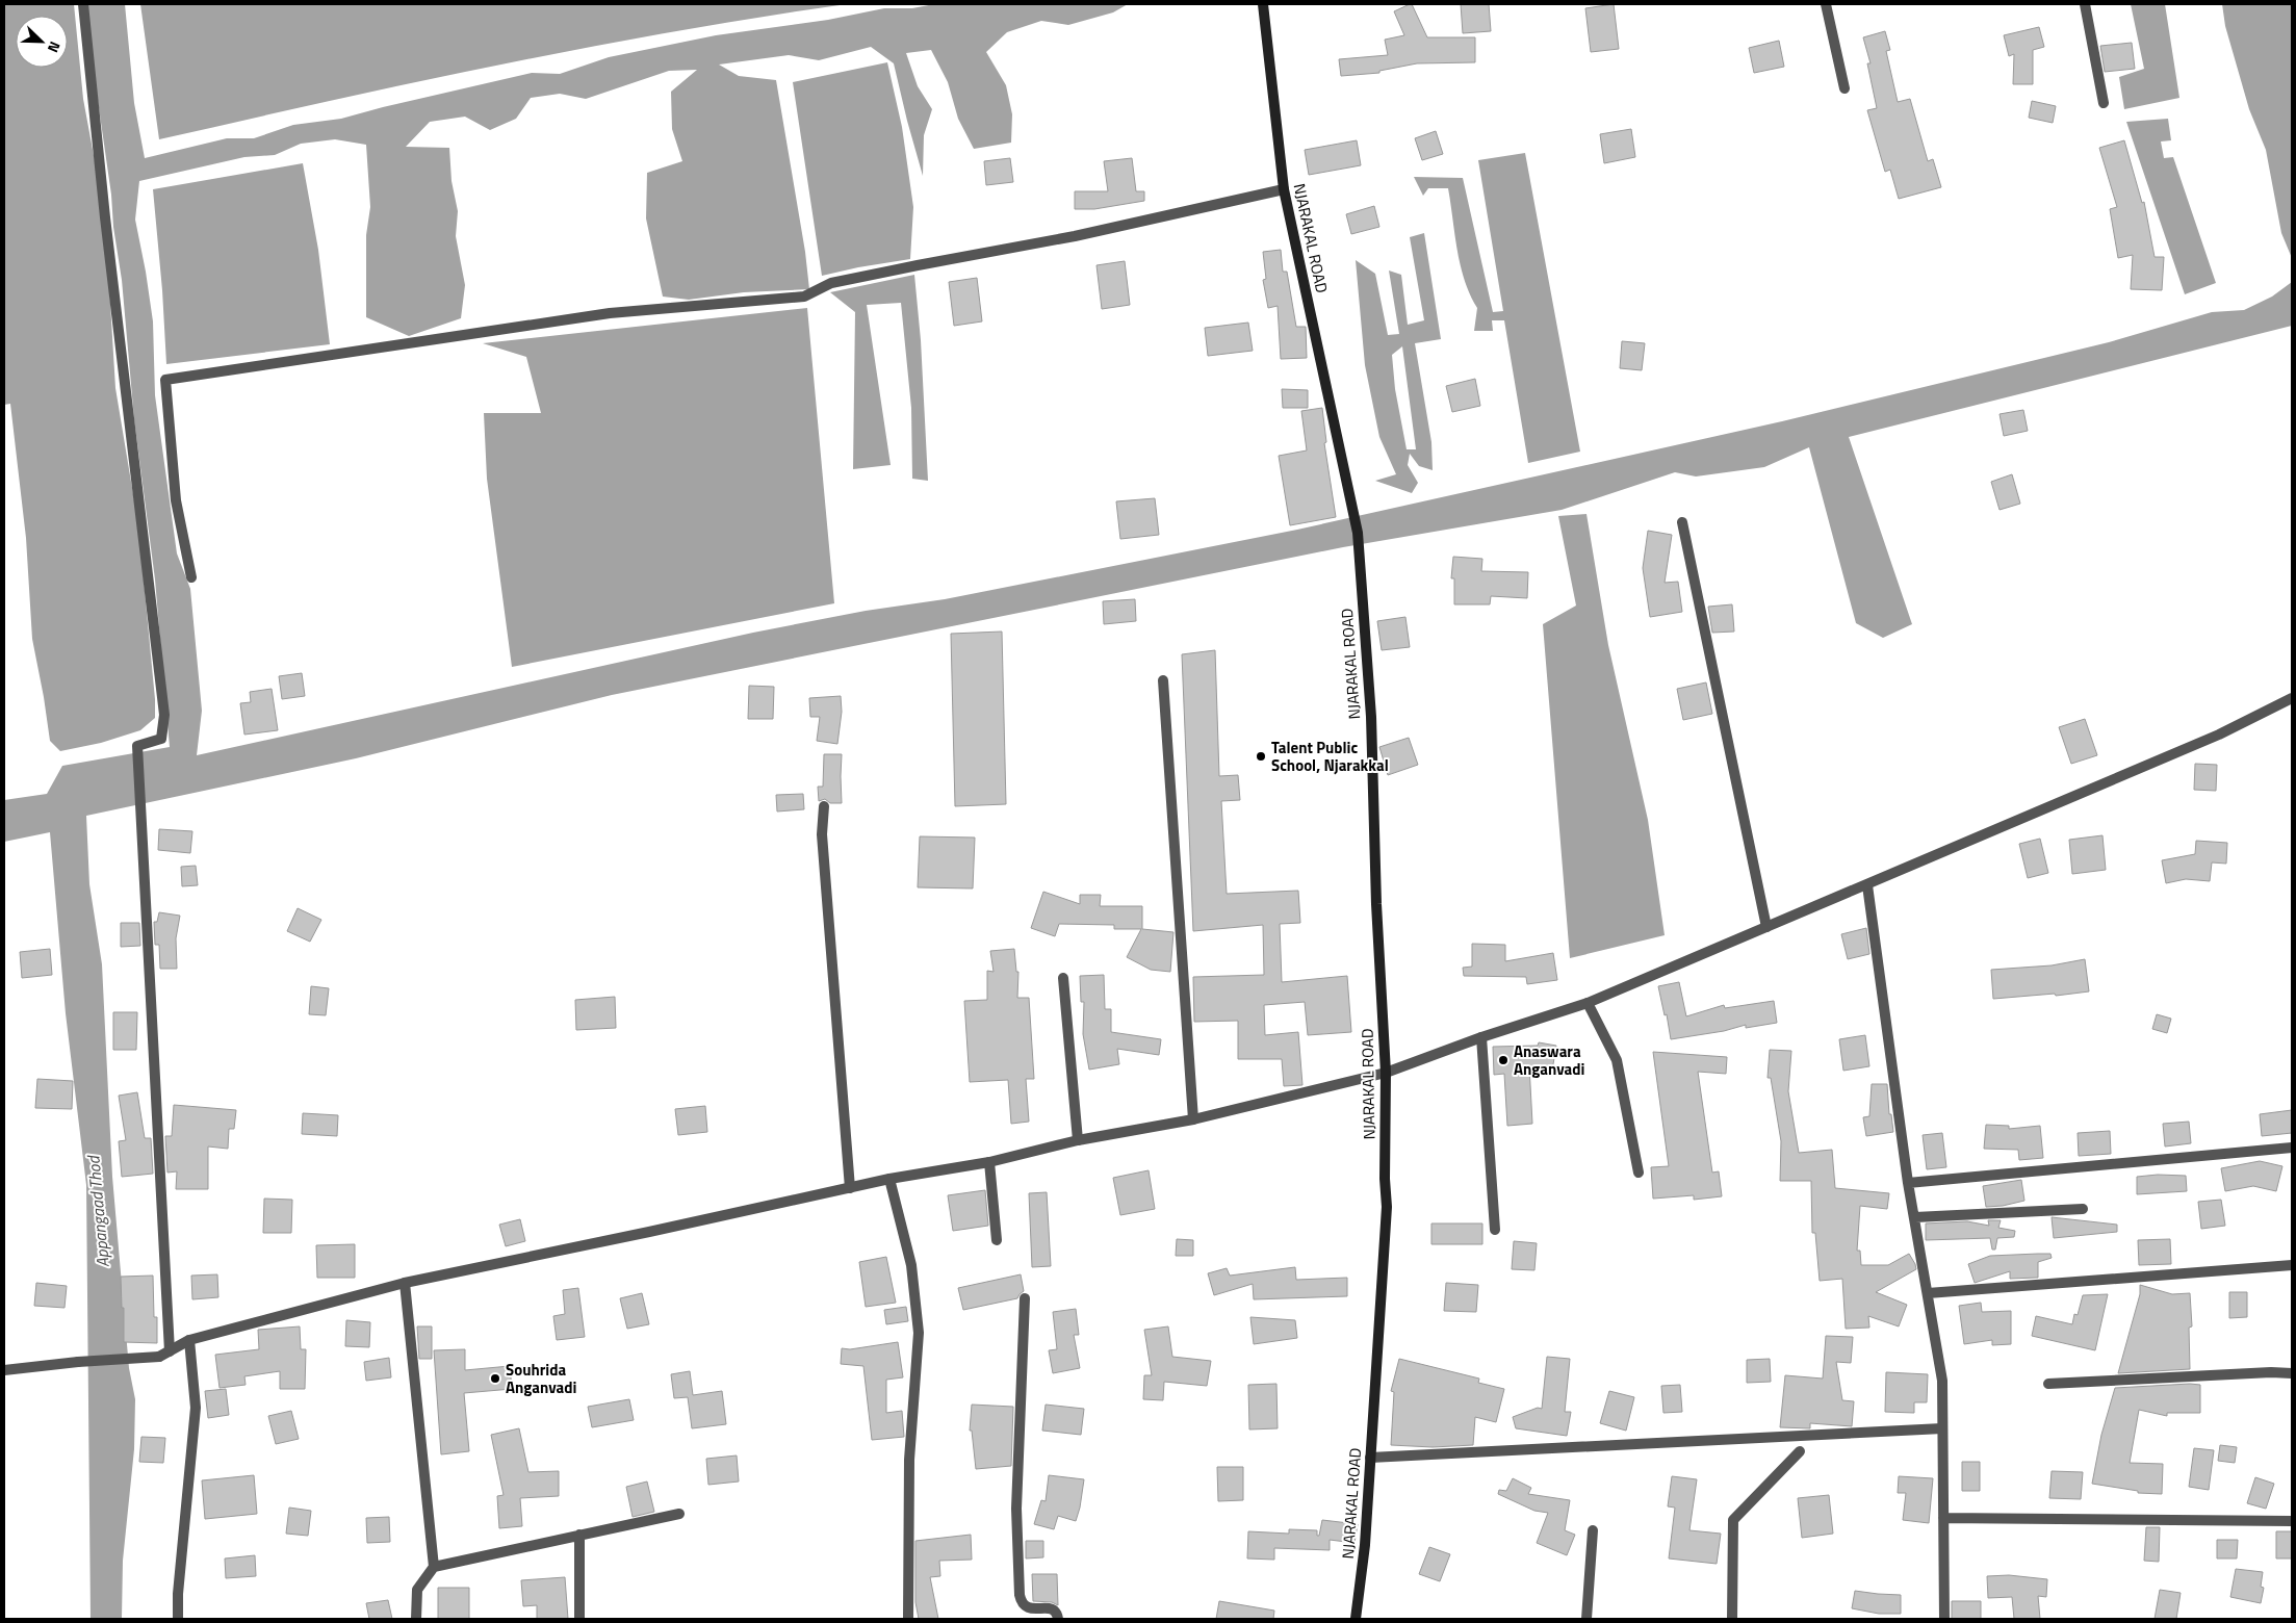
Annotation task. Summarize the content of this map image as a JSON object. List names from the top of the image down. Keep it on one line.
{"streets":{"main road":["NJARAKAL ROAD"]},"water":["Appangaad Thod"],"places":["Talent Public School, Njarakkal","Anaswara Anganvadi","Souhrida Anganvadi"],"north":"bottom right"}
